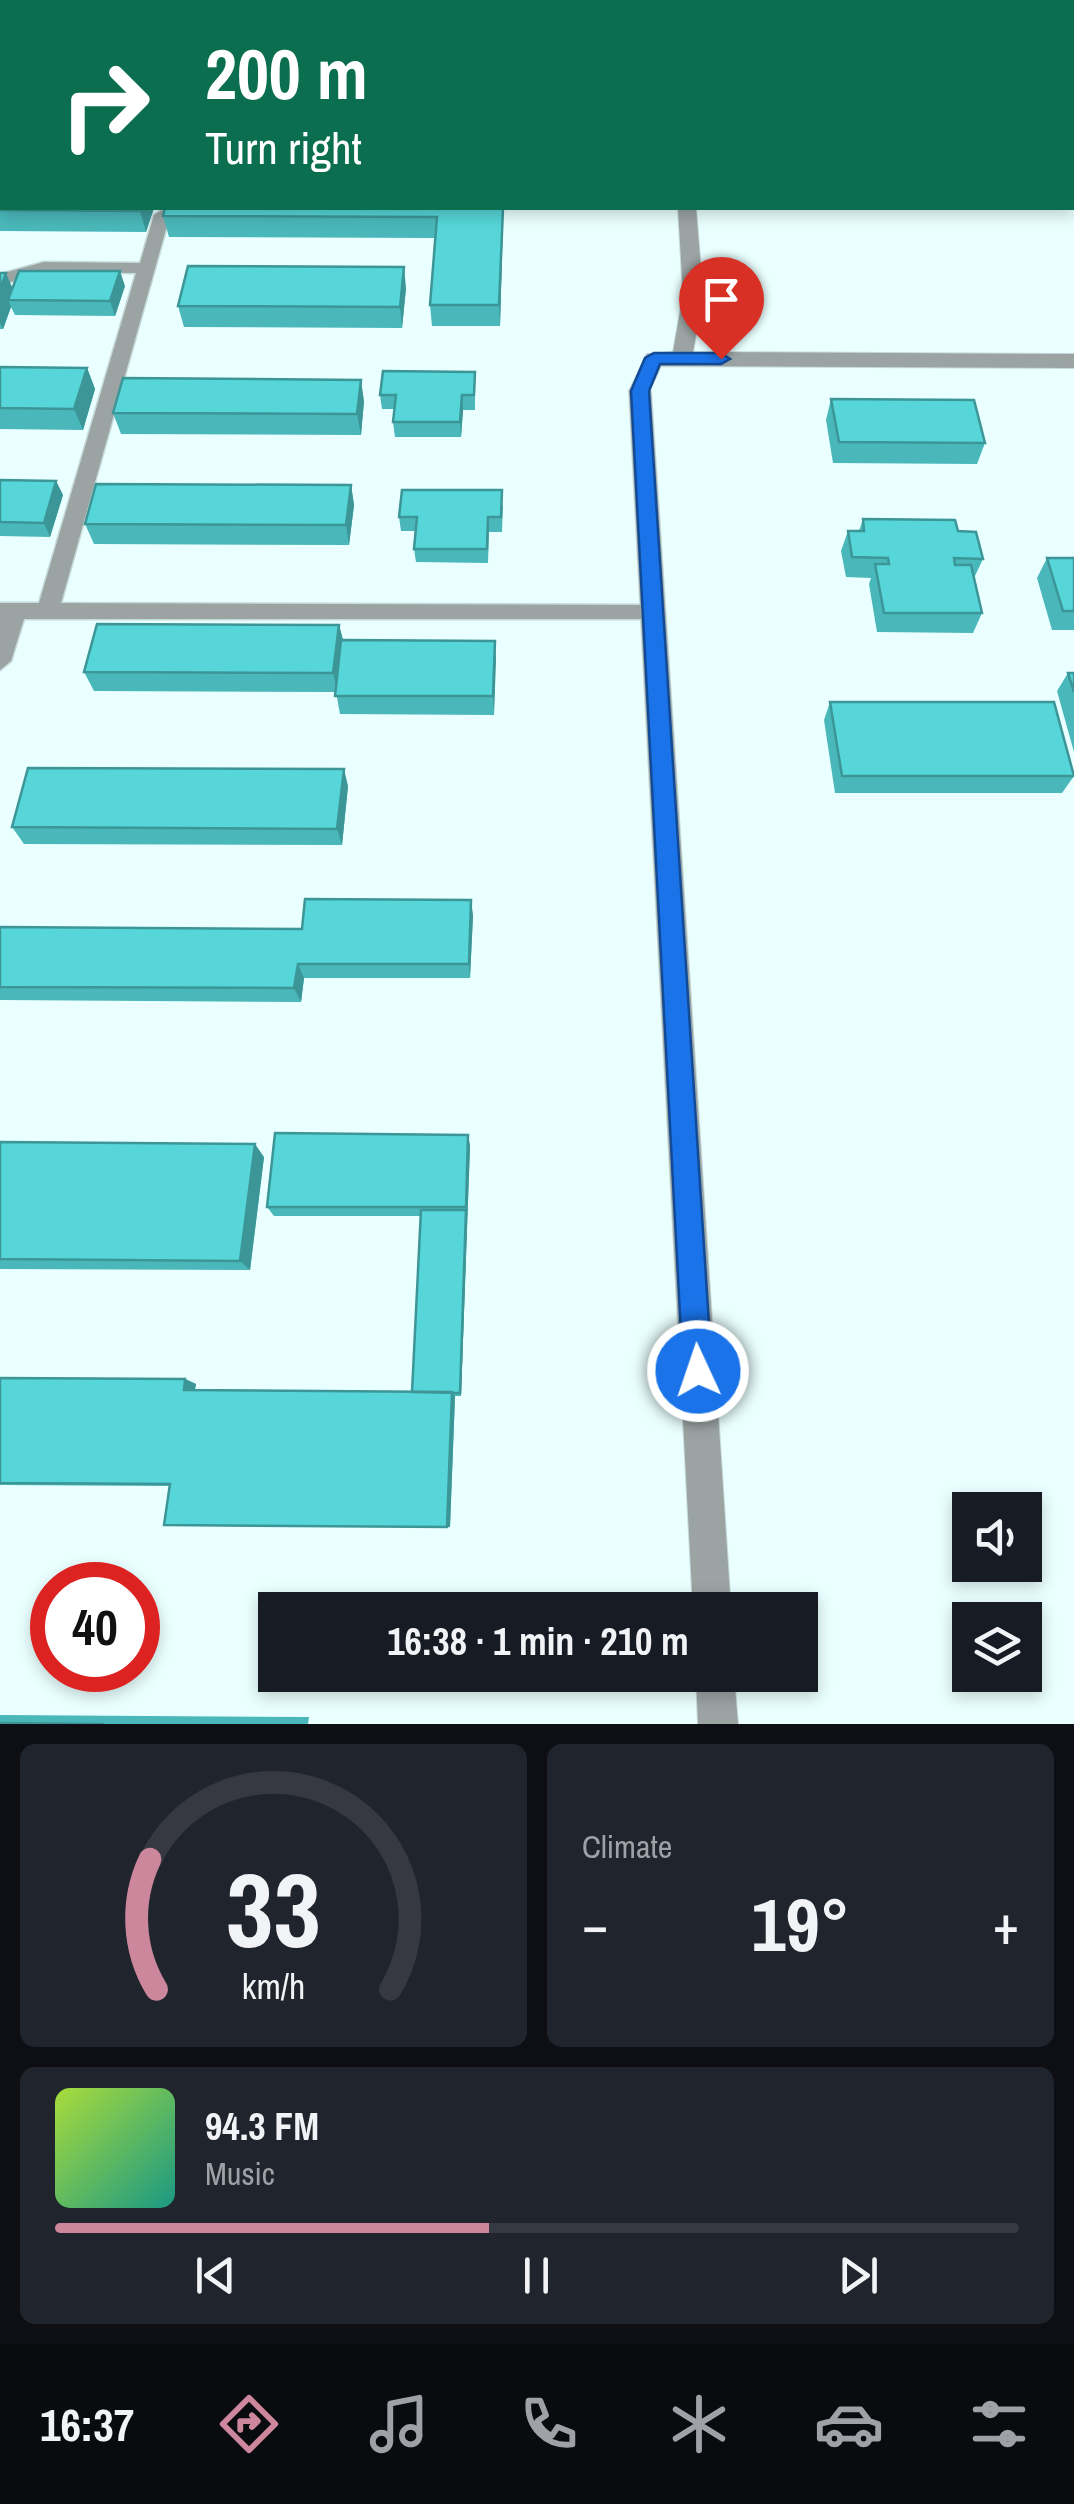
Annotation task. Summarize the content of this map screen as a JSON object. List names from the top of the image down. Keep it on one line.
{"page":{"turn":["200 m","Turn right"],"limit":"40","trip":"16:38 · 1 min · 210 m","tile":"Climate","heat":["−","19°","+"],"song":["94.3 FM","Music"],"tabs":"16:37","gauge":["33","km/h"]}}
